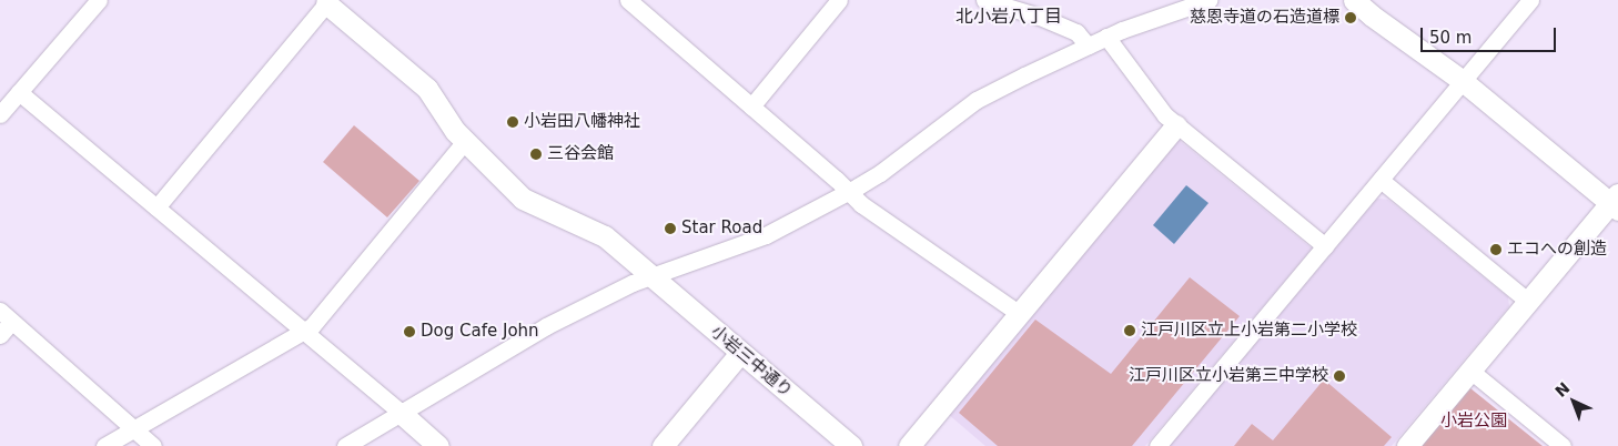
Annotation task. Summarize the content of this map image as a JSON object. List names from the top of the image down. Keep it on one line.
{"streets":{"street":["小岩三中通り"]},"districts":["北小岩八丁目"],"parks":["小岩公園"],"places":["慈恩寺道の石造道標","小岩田八幡神社","三谷会館","Star Road","エコへの創造","江戸川区立上小岩第二小学校","Dog Cafe John","江戸川区立小岩第三中学校"],"scale_bar":"50 m","north":"top left"}
